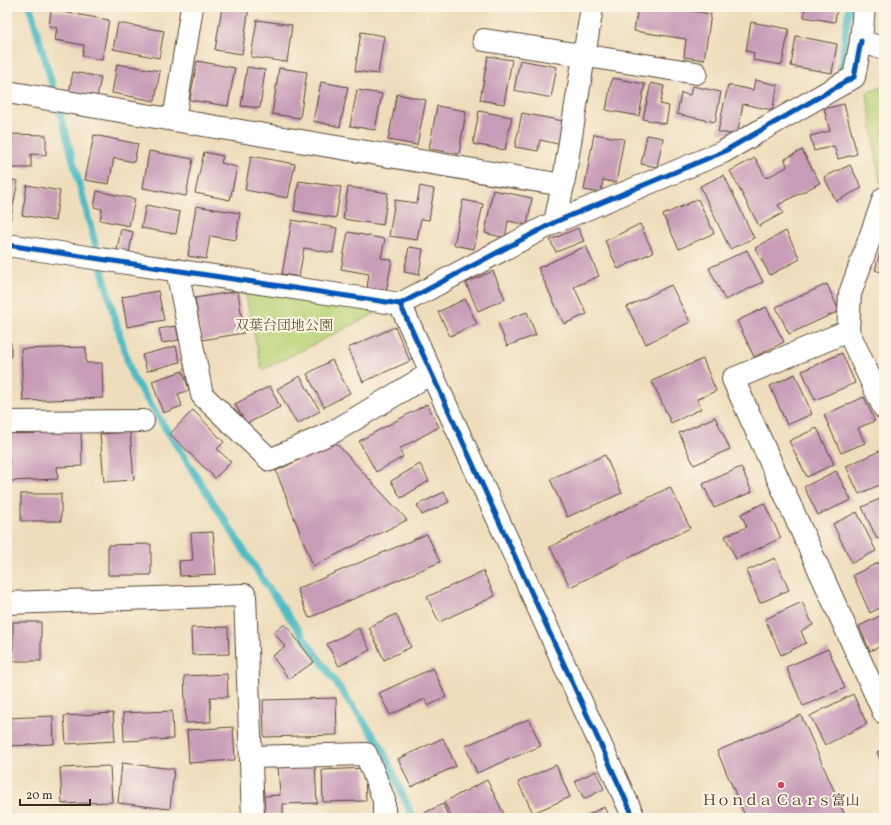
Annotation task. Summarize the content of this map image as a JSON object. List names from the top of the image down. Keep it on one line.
{"parks":["双葉台団地公園"],"places":["Ｈｏｎｄａ Ｃａｒｓ富山"],"scale_bar":"20 m"}
